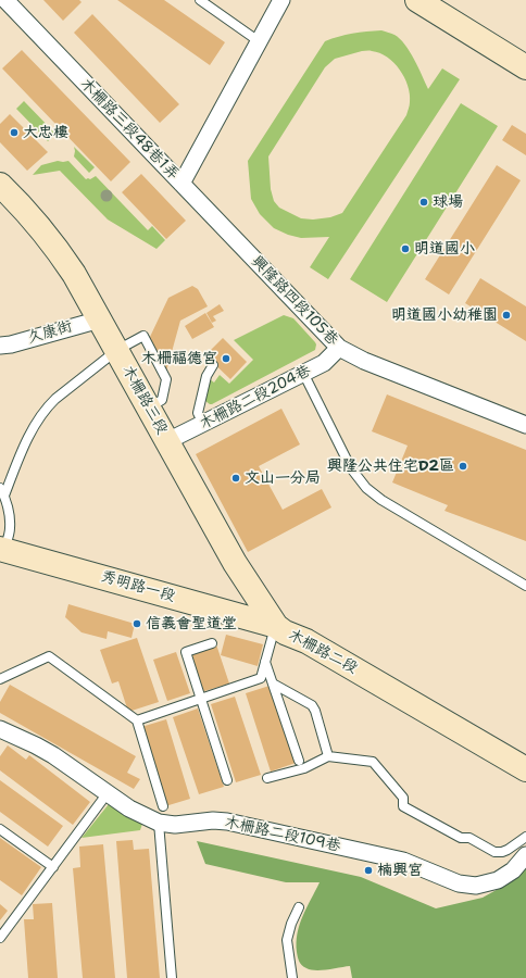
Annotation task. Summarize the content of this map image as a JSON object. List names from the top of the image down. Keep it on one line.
{"streets":{"main road":["木柵路三段","秀明路一段","木柵路二段"],"street":["木柵路三段48巷1弄","興隆路四段105巷","久康街","木柵路二段204巷","木柵路二段109巷"]},"crossings":[["木柵路三段48巷1弄","興隆路四段105巷"],["興隆路四段105巷","木柵路二段204巷"],["久康街","木柵路三段"],["木柵路二段204巷","木柵路三段"],["木柵路三段","秀明路一段"],["木柵路三段","木柵路二段"],["秀明路一段","木柵路二段"]],"places":["大忠樓","球場","明道國小","明道國小幼稚園","木柵福德宮","興隆公共住宅D2區","文山一分局","信義會聖道堂","楠興宮"]}
